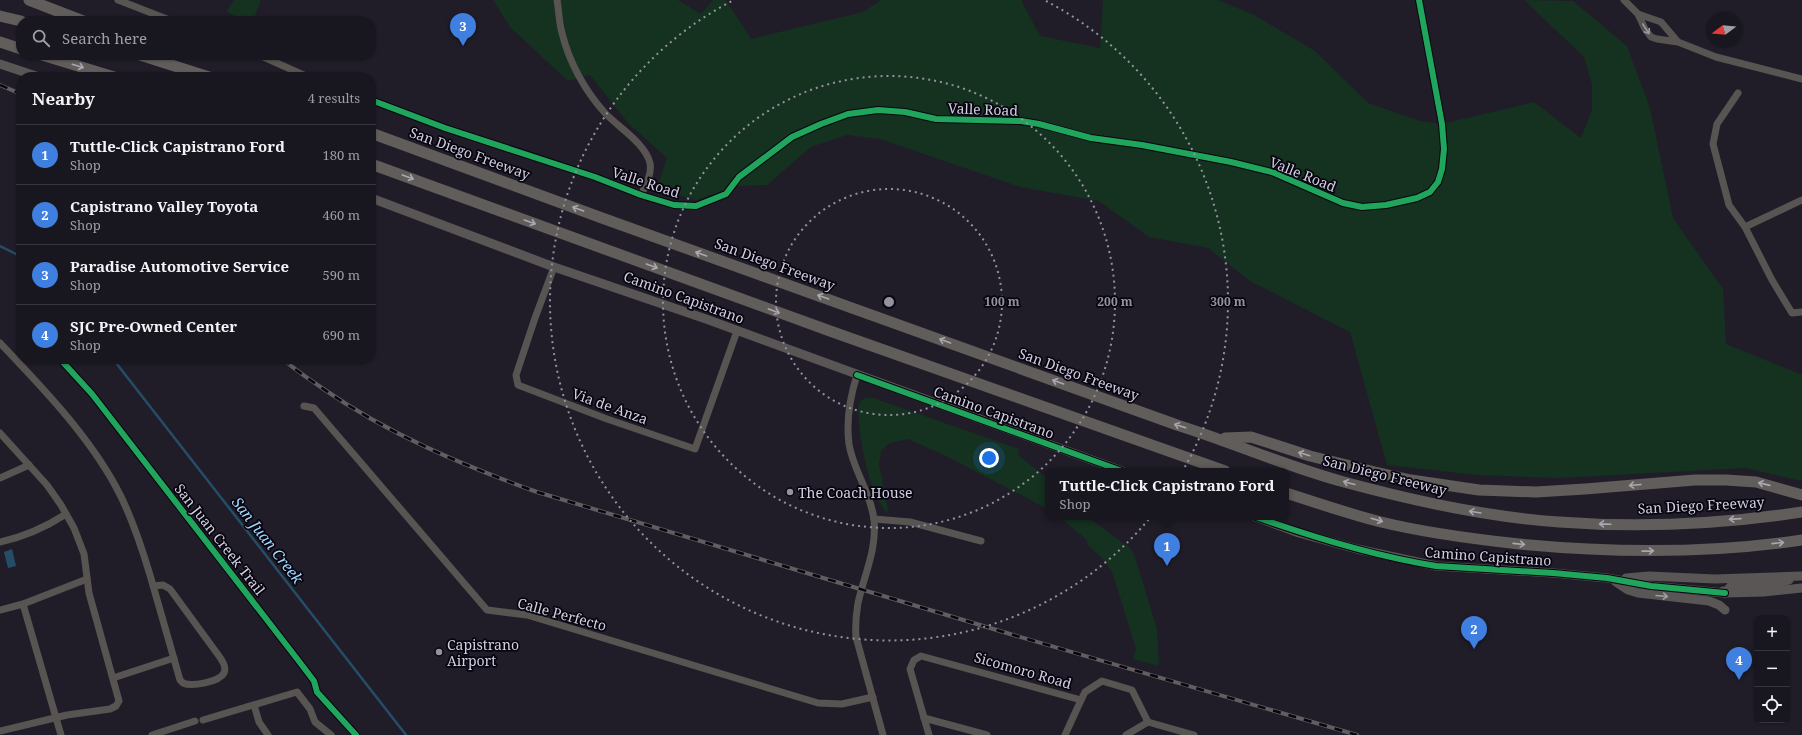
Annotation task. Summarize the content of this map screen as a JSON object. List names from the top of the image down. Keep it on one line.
{"streets":{"highway":["San Diego Freeway"],"main road":["Camino Capistrano"],"street":["Valle Road","Via de Anza","Calle Perfecto","Sicomoro Road"],"cycle path":["San Juan Creek Trail"]},"crossings":[["Camino Capistrano","Via de Anza"]],"water":["San Juan Creek"],"places":["The Coach House","Capistrano Airport"],"north":"left","page":{"pins":["3","1","2","4"],"search":"Search here","heading":["Nearby","4 results"],"list":[{"mark":"1","name":"Tuttle-Click Capistrano Ford","note":"Shop","value":"180 m"},{"mark":"2","name":"Capistrano Valley Toyota","note":"Shop","value":"460 m"},{"mark":"3","name":"Paradise Automotive Service","note":"Shop","value":"590 m"},{"mark":"4","name":"SJC Pre-Owned Center","note":"Shop","value":"690 m"}],"popup":["Tuttle-Click Capistrano Ford","Shop"],"map_buttons":["+","−"]},"rings":["100 m","200 m","300 m"]}
